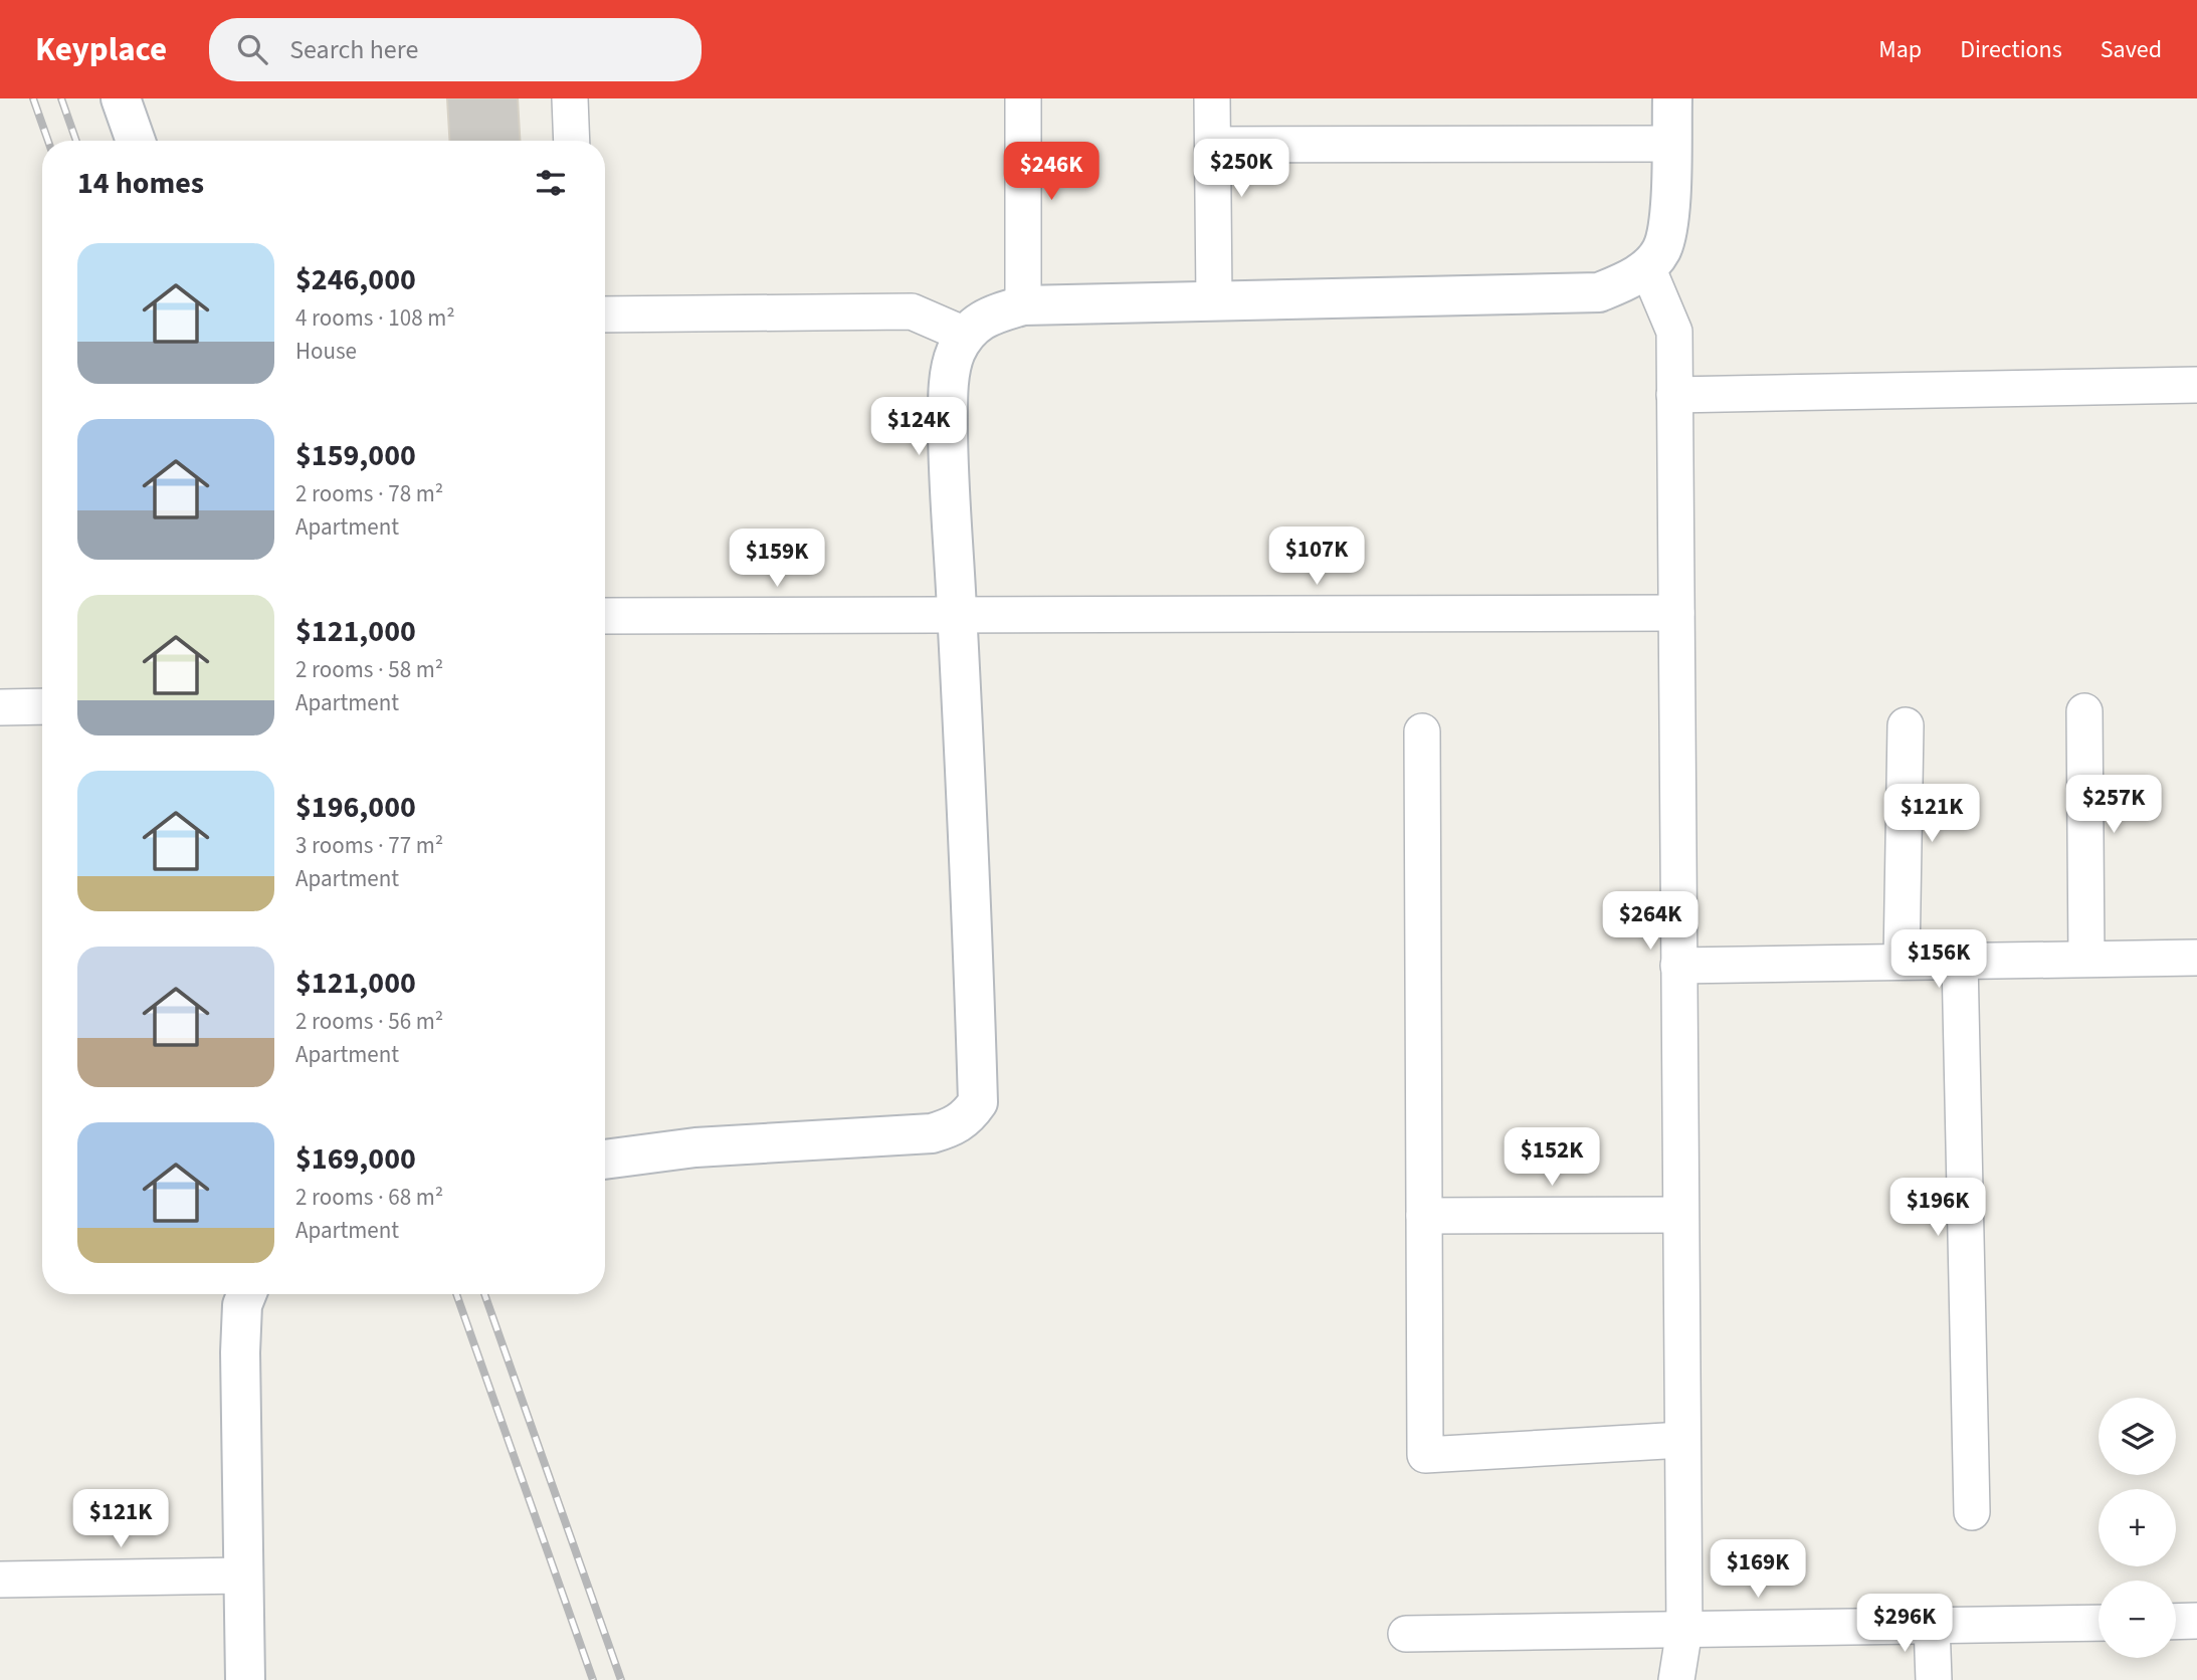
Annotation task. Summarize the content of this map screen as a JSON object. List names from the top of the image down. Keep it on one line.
{"page":{"header":"Keyplace","search":"Search here","nav":["Map","Directions","Saved"],"price":["$250K","$246K","$124K","$107K","$159K","$257K","$121K","$264K","$156K","$152K","$196K","$121K","$169K","$296K"],"heading":"14 homes","list":[{"name":"$246,000","note":"4 rooms · 108 m² · House"},{"name":"$159,000","note":"2 rooms · 78 m² · Apartment"},{"name":"$121,000","note":"2 rooms · 58 m² · Apartment"},{"name":"$196,000","note":"3 rooms · 77 m² · Apartment"},{"name":"$121,000","note":"2 rooms · 56 m² · Apartment"},{"name":"$169,000","note":"2 rooms · 68 m² · Apartment"}],"map_buttons":["+","−"]}}
